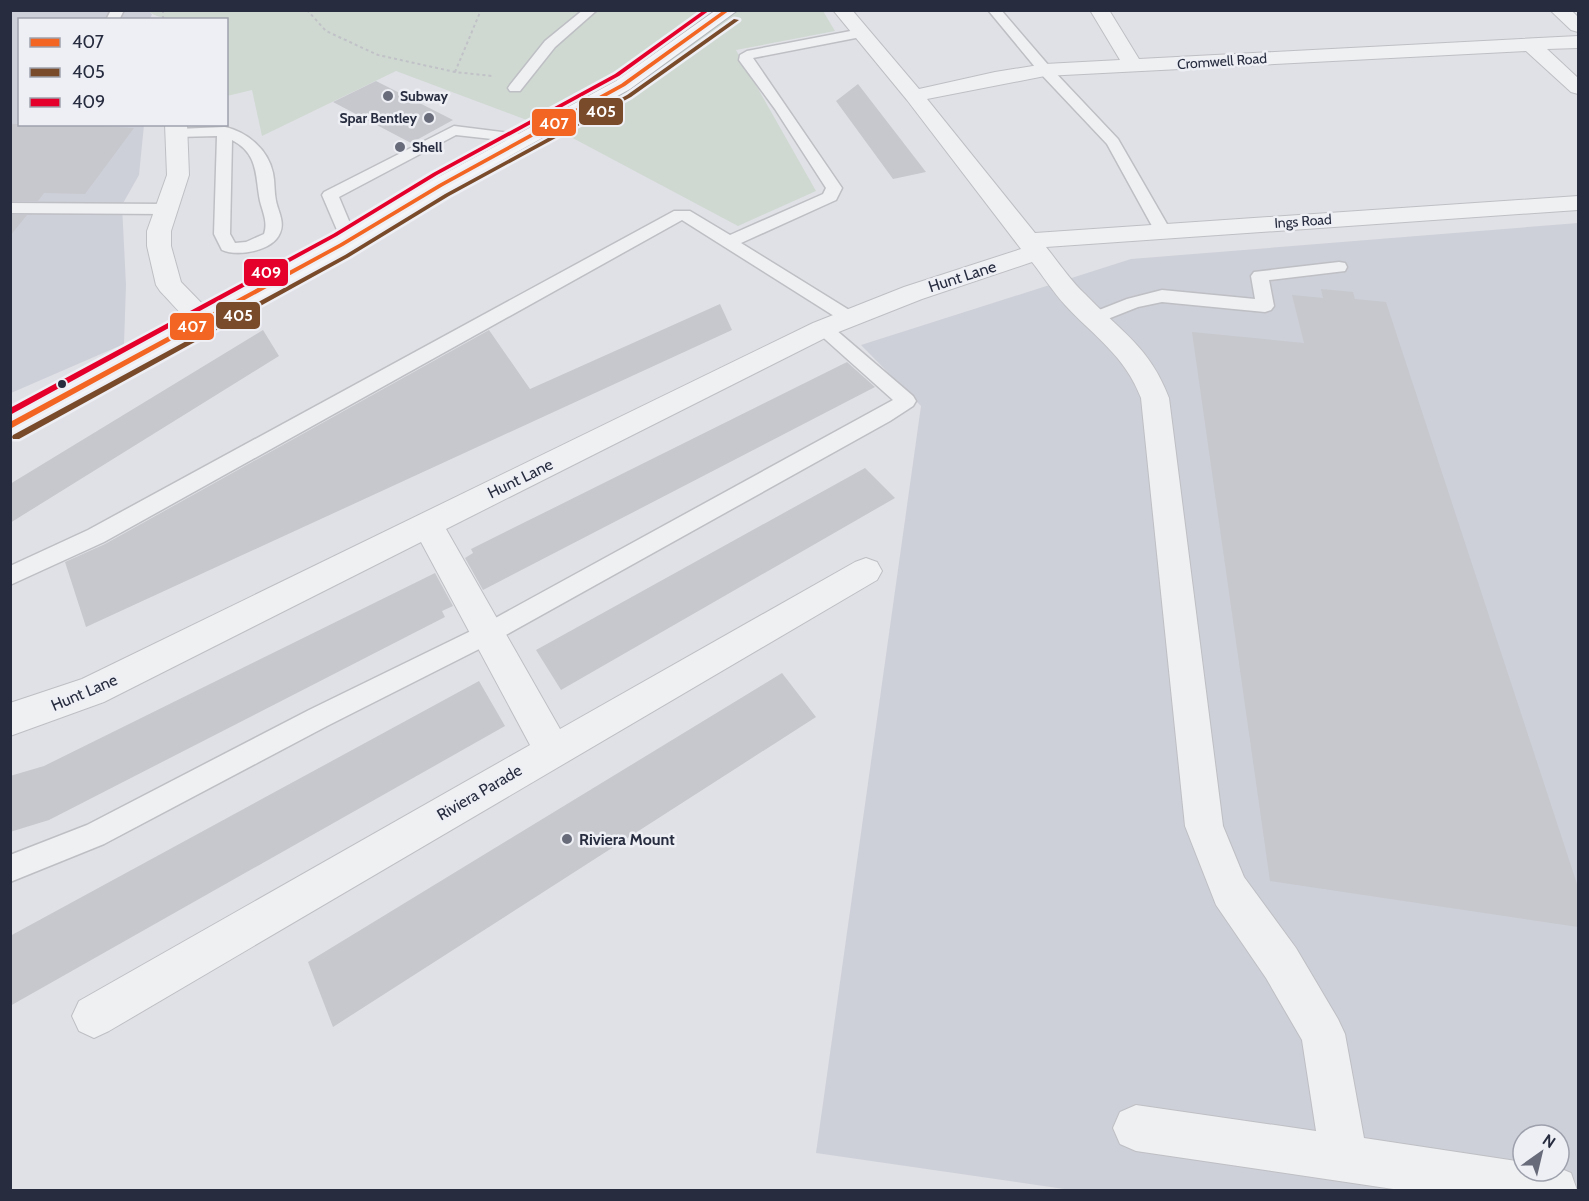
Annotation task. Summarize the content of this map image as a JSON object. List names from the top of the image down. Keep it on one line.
{"streets":{"street":["Cromwell Road","Ings Road","Hunt Lane","Riviera Parade"]},"crossings":[["Ings Road","Hunt Lane"]],"places":["Subway","Spar Bentley","Shell","Riviera Mount"],"lines":["transit line 407","transit line 409","transit line 405"],"legend":["407","405","409"],"north":"top right"}
